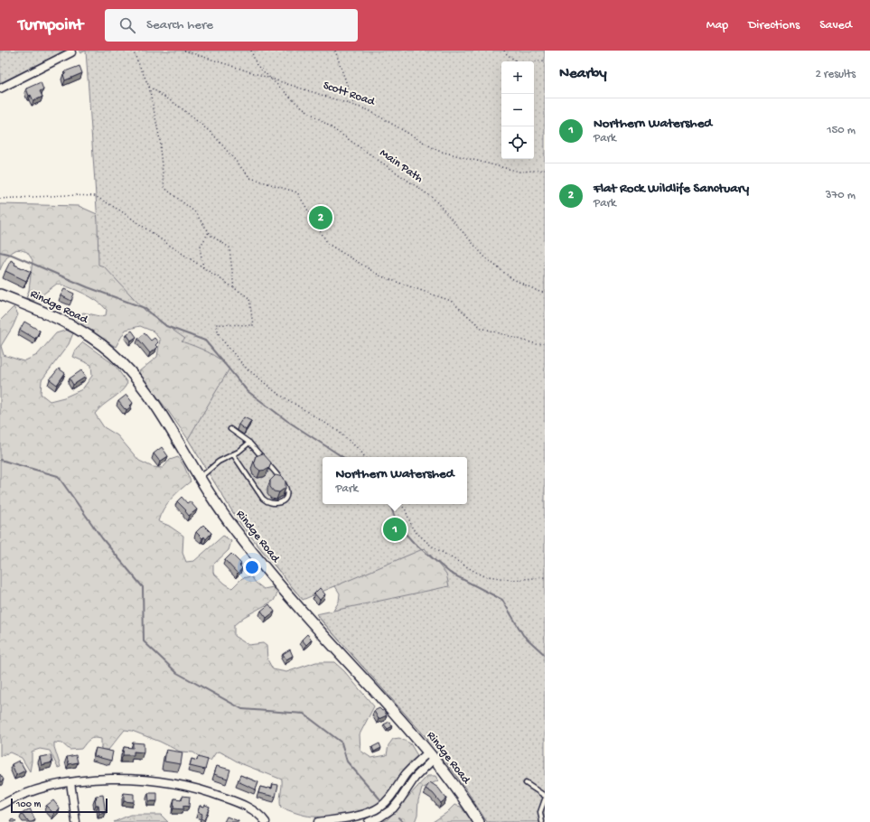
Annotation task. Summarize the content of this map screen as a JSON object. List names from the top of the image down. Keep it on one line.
{"streets":{"street":["Rindge Road"],"path":["Scott Road","Main Path"]},"crossings":[["Scott Road","Main Path"]],"scale_bar":"100 m","page":{"header":"Turnpoint","search":"Search here","nav":["Map","Directions","Saved"],"heading":["Nearby","2 results"],"map_buttons":["+","−"],"list":[{"mark":"1","name":"Northern Watershed","note":"Park","value":"150 m"},{"mark":"2","name":"Flat Rock Wildlife Sanctuary","note":"Park","value":"370 m"}],"pins":["2","1"],"popup":["Northern Watershed","Park"],"scale":"100 m"}}
